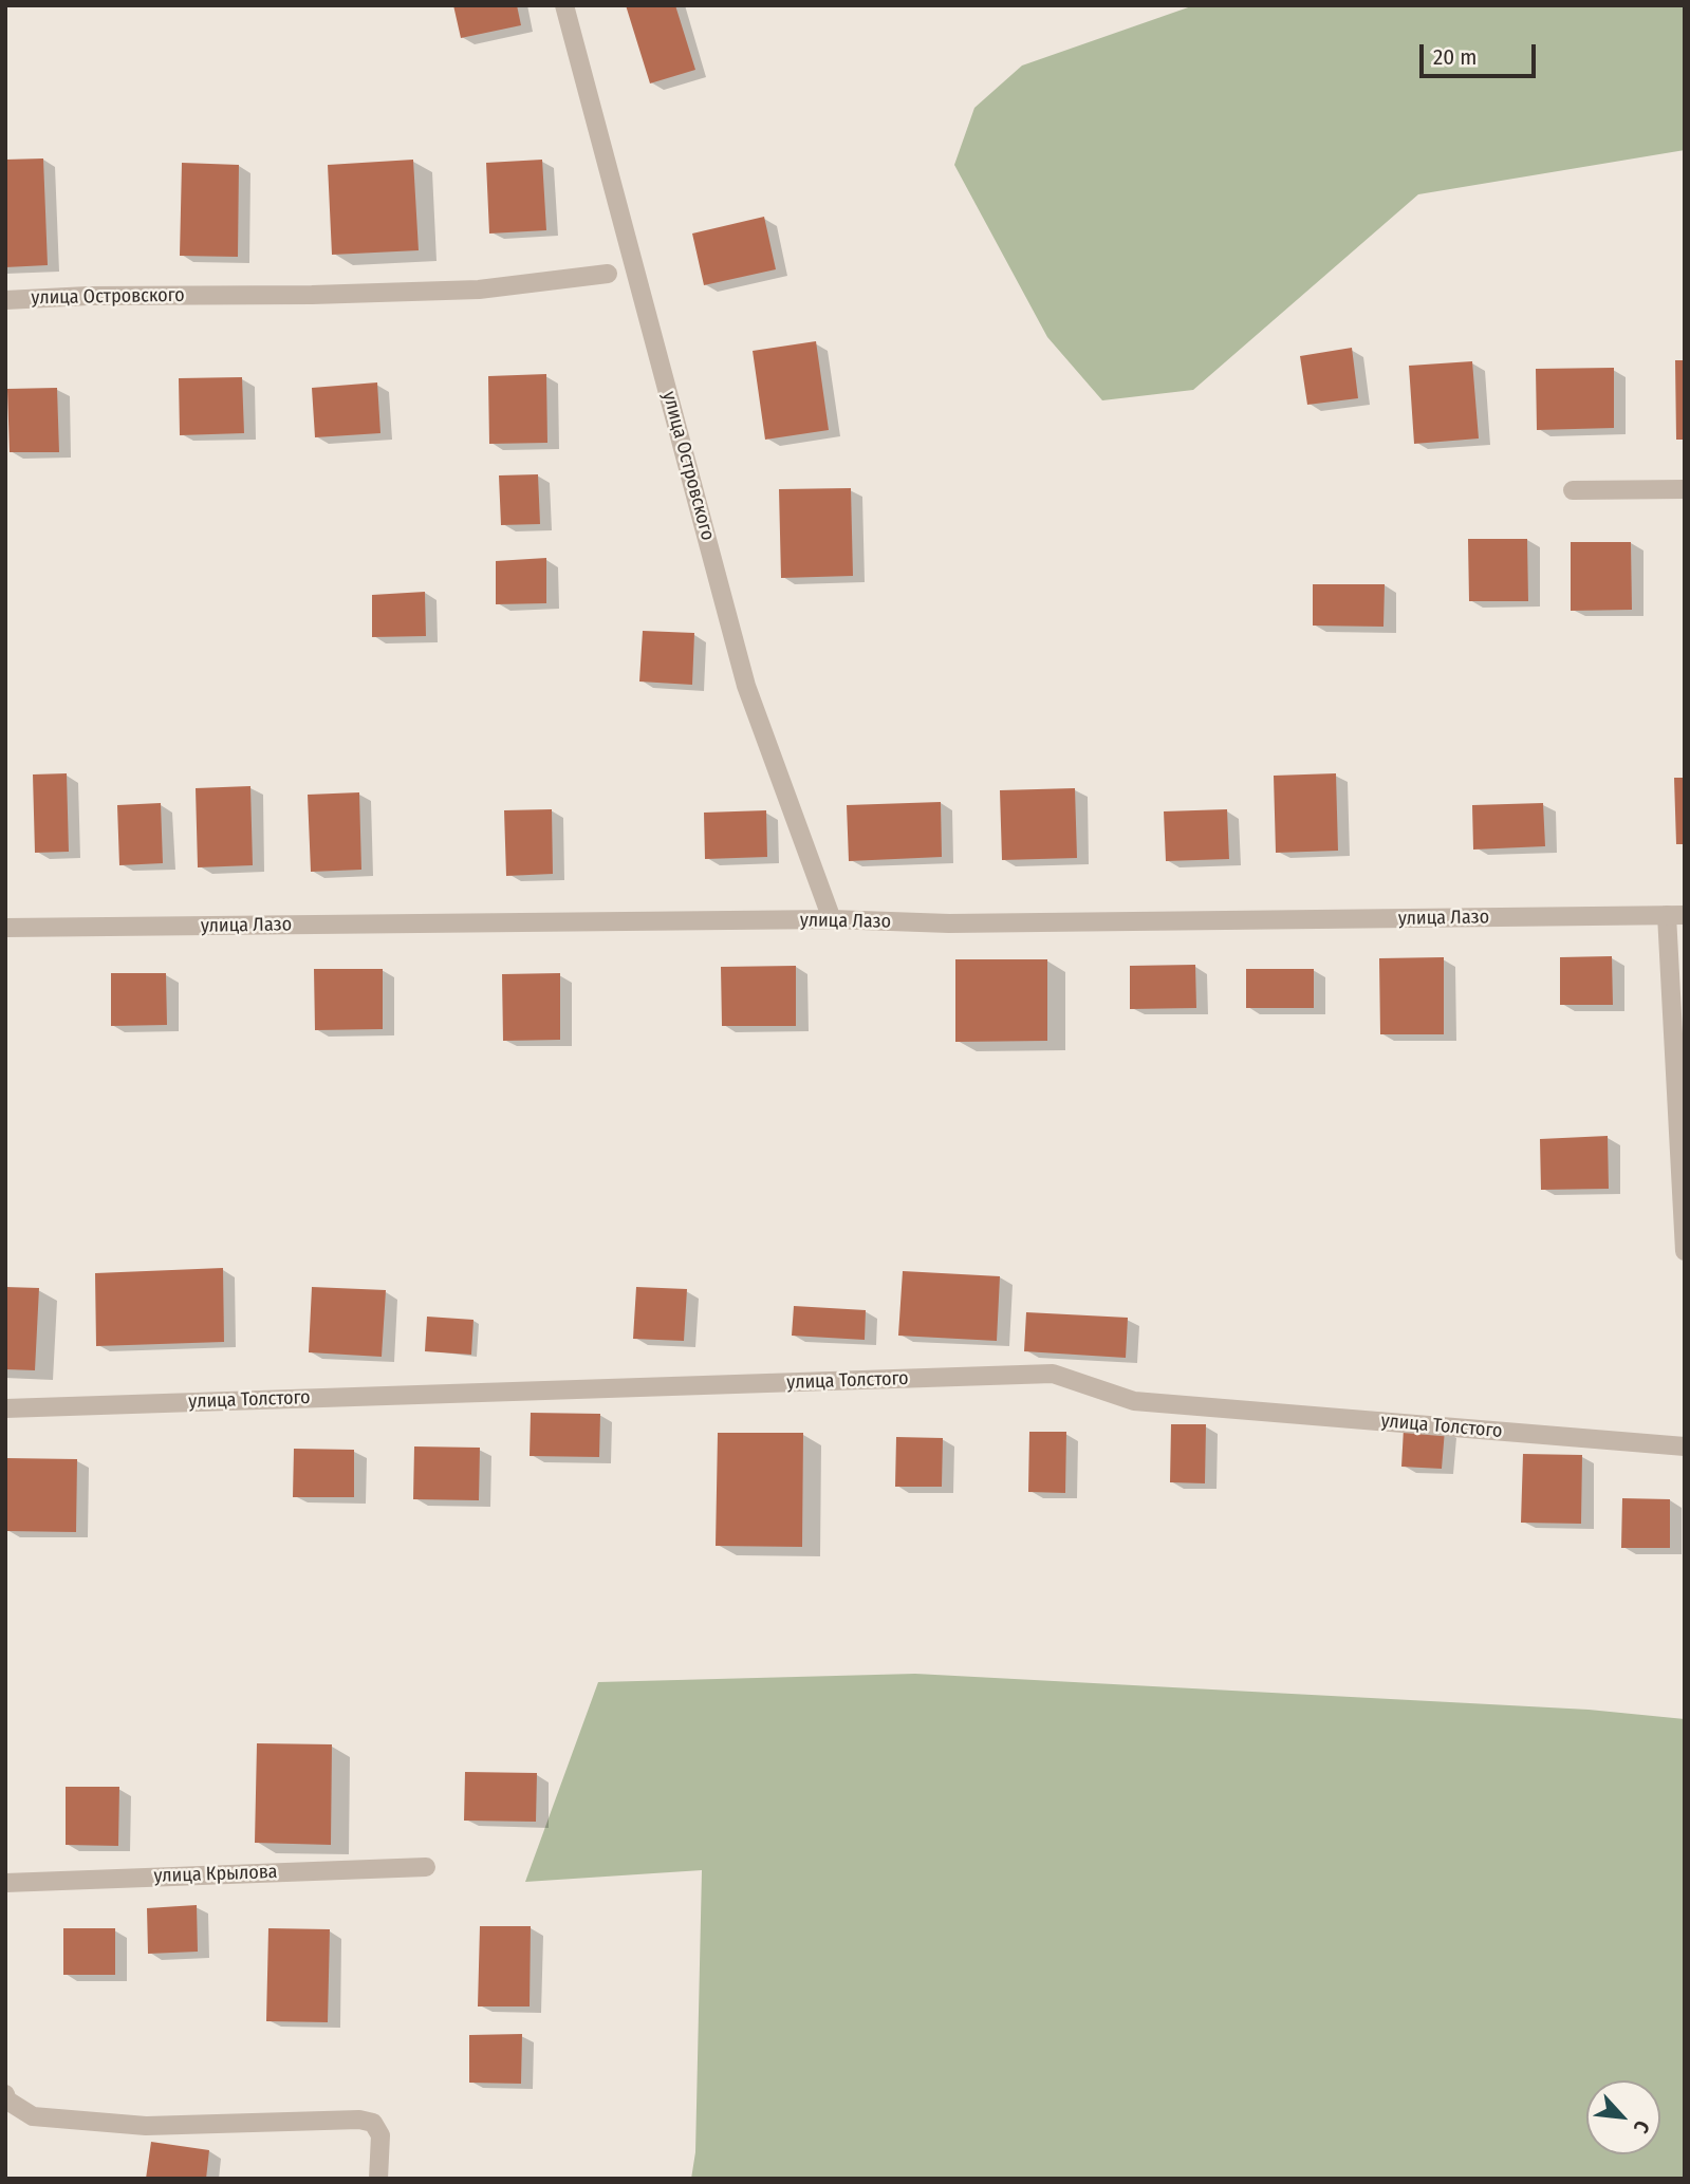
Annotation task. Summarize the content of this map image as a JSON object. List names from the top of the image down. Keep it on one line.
{"streets":{"street":["улица Островского","улица Лазо","улица Толстого","улица Крылова"]},"crossings":[["улица Островского","улица Лазо"]],"scale_bar":"20 m","north":"bottom right"}
